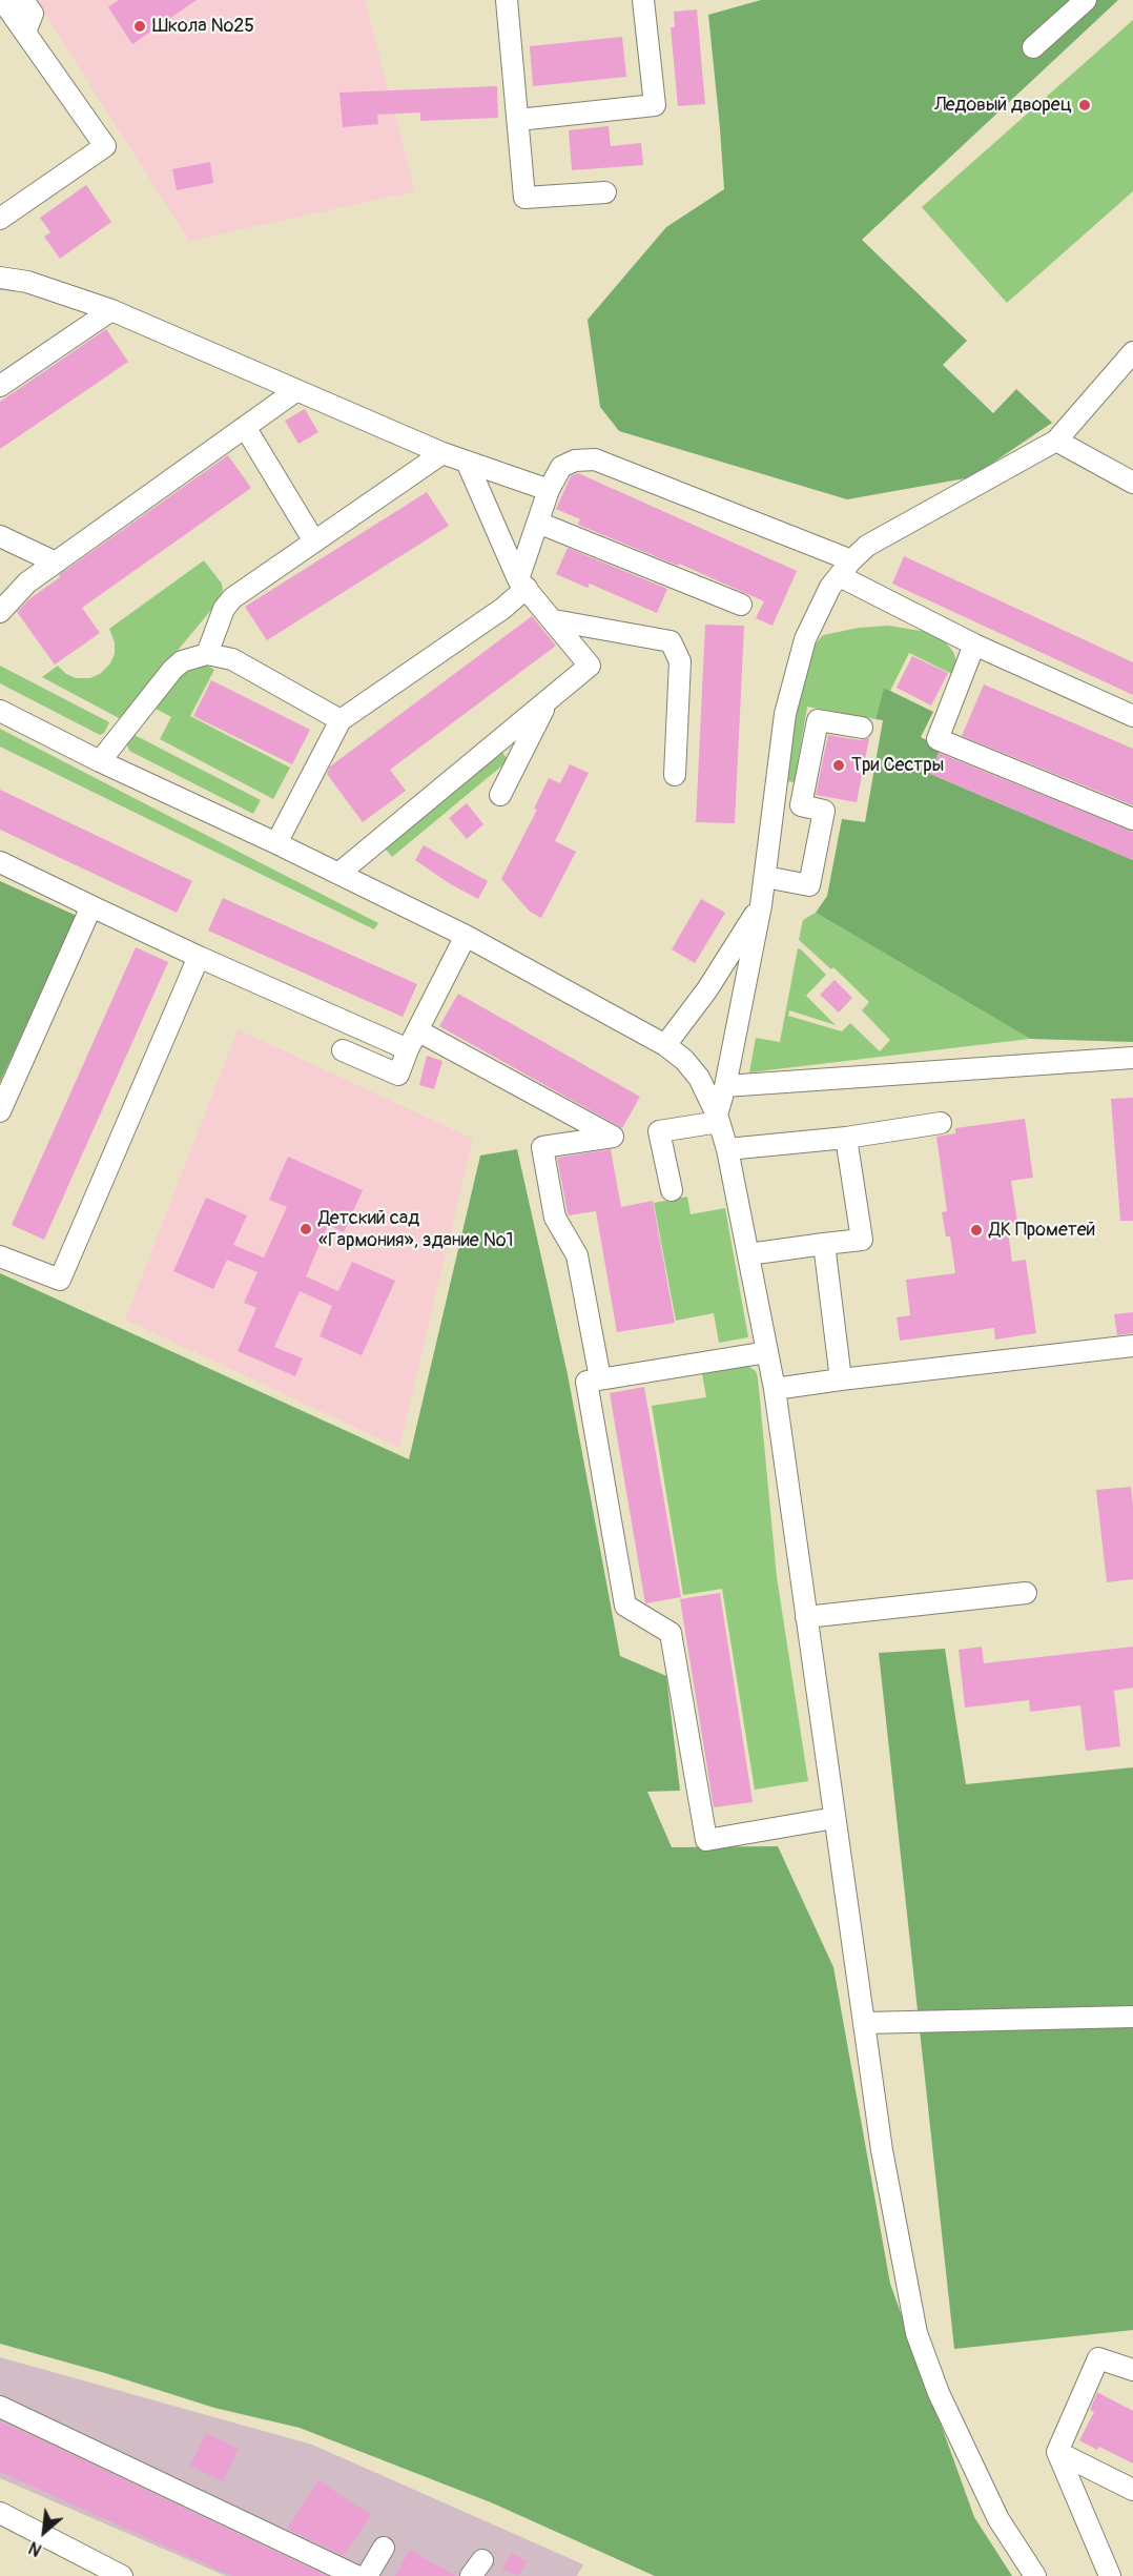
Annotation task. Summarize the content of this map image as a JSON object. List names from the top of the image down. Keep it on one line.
{"places":["Школа №25","Ледовый дворец","Три Сестры","Детский сад «Гармония», здание №1","ДК Прометей"],"north":"bottom left"}
